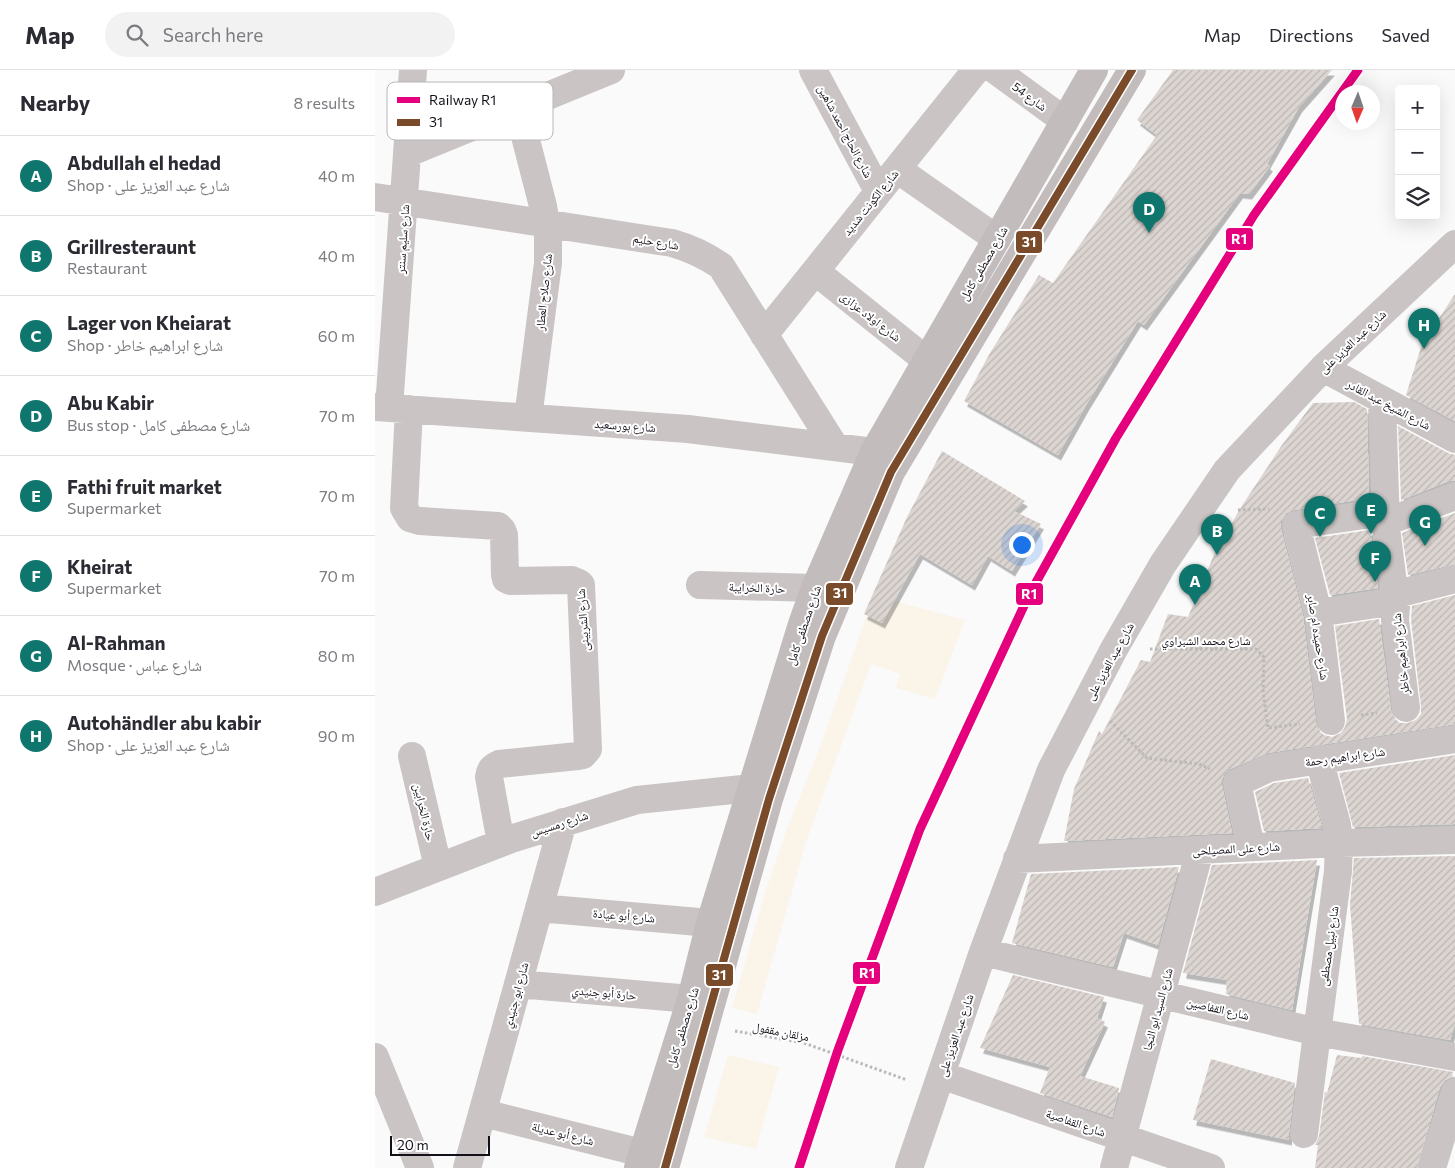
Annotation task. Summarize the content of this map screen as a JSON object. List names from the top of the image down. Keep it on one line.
{"streets":{"main road":["شارع مصطفى كامل"],"street":["شارع 54","شارع الحاج احمد شاهين","شارع الكونت شديد","شارع سليم سنتر","شارع حليم","شارع صلاح العطار","شارع اولاد عزازى","شارع عبد العزيز على","شارع الشيخ عبد القادر","شارع بورسعيد","حارة الخرايبة","شارع الشربينى","شارع حميده ام صابر","شارع ابراهيم خاطر","شارع ابراهيم رحمة","حارة الخرابين","شارع رمسيس","شارع على المصيلحى","شارع أبو عيادة","شارع نبيل مصطفى","حارة أبو جنيدي","شارع ابو جنيدي","شارع القفاصين","شارع السيد ابو النجا","شارع القفاصية","شارع أبو عديلة"],"path":["شارع محمد الشبراوي","مزلقان مقفول"]},"crossings":[["شارع 54","شارع مصطفى كامل"],["شارع الحاج احمد شاهين","شارع الكونت شديد"],["شارع الكونت شديد","شارع حليم"],["شارع الكونت شديد","شارع اولاد عزازى"],["شارع سليم سنتر","شارع حليم"],["شارع سليم سنتر","شارع بورسعيد"],["شارع سليم سنتر","شارع الشربينى"],["شارع حليم","شارع صلاح العطار"],["شارع حليم","شارع بورسعيد"],["شارع مصطفى كامل","شارع اولاد عزازى"],["شارع مصطفى كامل","شارع بورسعيد"],["شارع مصطفى كامل","حارة الخرايبة"],["شارع مصطفى كامل","شارع رمسيس"],["شارع مصطفى كامل","شارع أبو عيادة"],["شارع مصطفى كامل","حارة أبو جنيدي"],["شارع مصطفى كامل","مزلقان مقفول"],["شارع مصطفى كامل","شارع أبو عديلة"],["شارع صلاح العطار","شارع بورسعيد"],["شارع عبد العزيز على","شارع الشيخ عبد القادر"],["شارع عبد العزيز على","شارع محمد الشبراوي"],["شارع عبد العزيز على","شارع على المصيلحى"],["شارع عبد العزيز على","شارع القفاصين"],["شارع عبد العزيز على","مزلقان مقفول"],["شارع عبد العزيز على","شارع القفاصية"],["شارع الشيخ عبد القادر","شارع ابراهيم خاطر"],["شارع بورسعيد","شارع الشربينى"],["شارع الشربينى","شارع رمسيس"],["شارع حميده ام صابر","شارع محمد الشبراوي"],["شارع محمد الشبراوي","شارع ابراهيم خاطر"],["شارع ابراهيم رحمة","شارع نبيل مصطفى"],["حارة الخرابين","شارع رمسيس"],["شارع رمسيس","شارع ابو جنيدي"],["شارع على المصيلحى","شارع نبيل مصطفى"],["شارع على المصيلحى","شارع السيد ابو النجا"],["شارع أبو عيادة","شارع ابو جنيدي"],["شارع نبيل مصطفى","شارع القفاصين"],["حارة أبو جنيدي","شارع ابو جنيدي"],["شارع ابو جنيدي","شارع أبو عديلة"],["شارع القفاصين","شارع السيد ابو النجا"],["شارع السيد ابو النجا","شارع القفاصية"],["مزلقان مقفول","شارع القفاصية"]],"lines":["rail line R1","transit line 31"],"legend":["Railway R1","31"],"scale_bar":"20 m","north":"bottom","page":{"header":"Map","search":"Search here","nav":["Map","Directions","Saved"],"heading":["Nearby","8 results"],"map_buttons":["+","−"],"list":[{"mark":"A","name":"Abdullah el hedad","note":"Shop · شارع عبد العزيز على","value":"40 m"},{"mark":"B","name":"Grillresteraunt","note":"Restaurant","value":"40 m"},{"mark":"C","name":"Lager von Kheiarat","note":"Shop · شارع ابراهيم خاطر","value":"60 m"},{"mark":"D","name":"Abu Kabir","note":"Bus stop · شارع مصطفى كامل","value":"70 m"},{"mark":"E","name":"Fathi fruit market","note":"Supermarket","value":"70 m"},{"mark":"F","name":"Kheirat","note":"Supermarket","value":"70 m"},{"mark":"G","name":"Al-Rahman","note":"Mosque · شارع عباس","value":"80 m"},{"mark":"H","name":"Autohändler abu kabir","note":"Shop · شارع عبد العزيز على","value":"90 m"}],"pins":["D","H","E","C","G","B","F","A"],"scale":"20 m"}}
